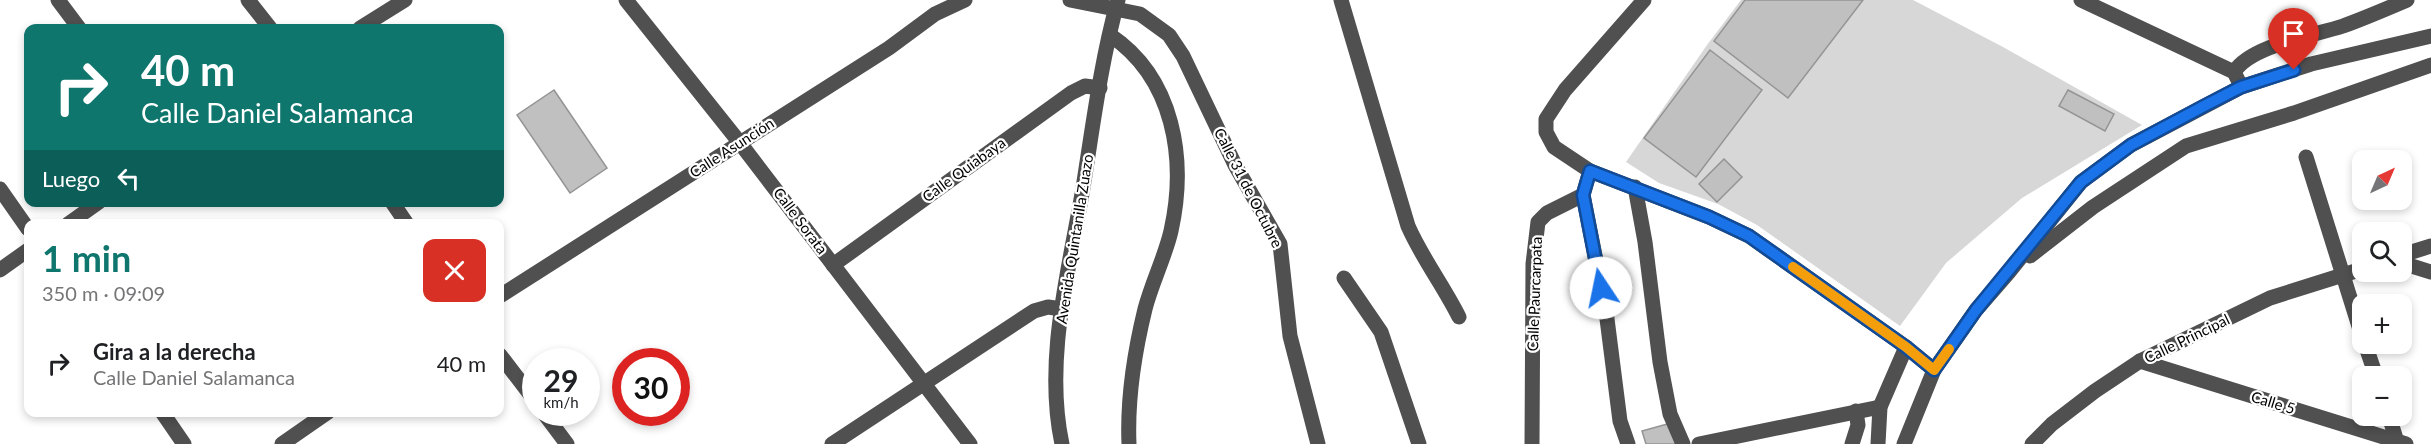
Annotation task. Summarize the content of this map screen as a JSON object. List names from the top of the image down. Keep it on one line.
{"streets":{"street":["Calle Asunción","Calle Quiabaya","Calle 31 de Octubre","Calle Sorata","Avenida Quintanilla Zuazo","Calle Paurcarpata","Calle Principal","Calle 5"]},"crossings":[["Calle Asunción","Calle Sorata"],["Calle Quiabaya","Calle Sorata"],["Calle Quiabaya","Avenida Quintanilla Zuazo"],["Calle 31 de Octubre","Avenida Quintanilla Zuazo"],["Calle Principal","Calle 5"]],"north":"top right","page":{"turn":["40 m","Calle Daniel Salamanca"],"map_buttons":["+","−"],"then":"Luego","heading":["1 min","350 m · 09:09"],"list":[{"name":"Gira a la derecha","note":"Calle Daniel Salamanca","value":"40 m"}],"speed":"29 km/h","limit":"30"}}
